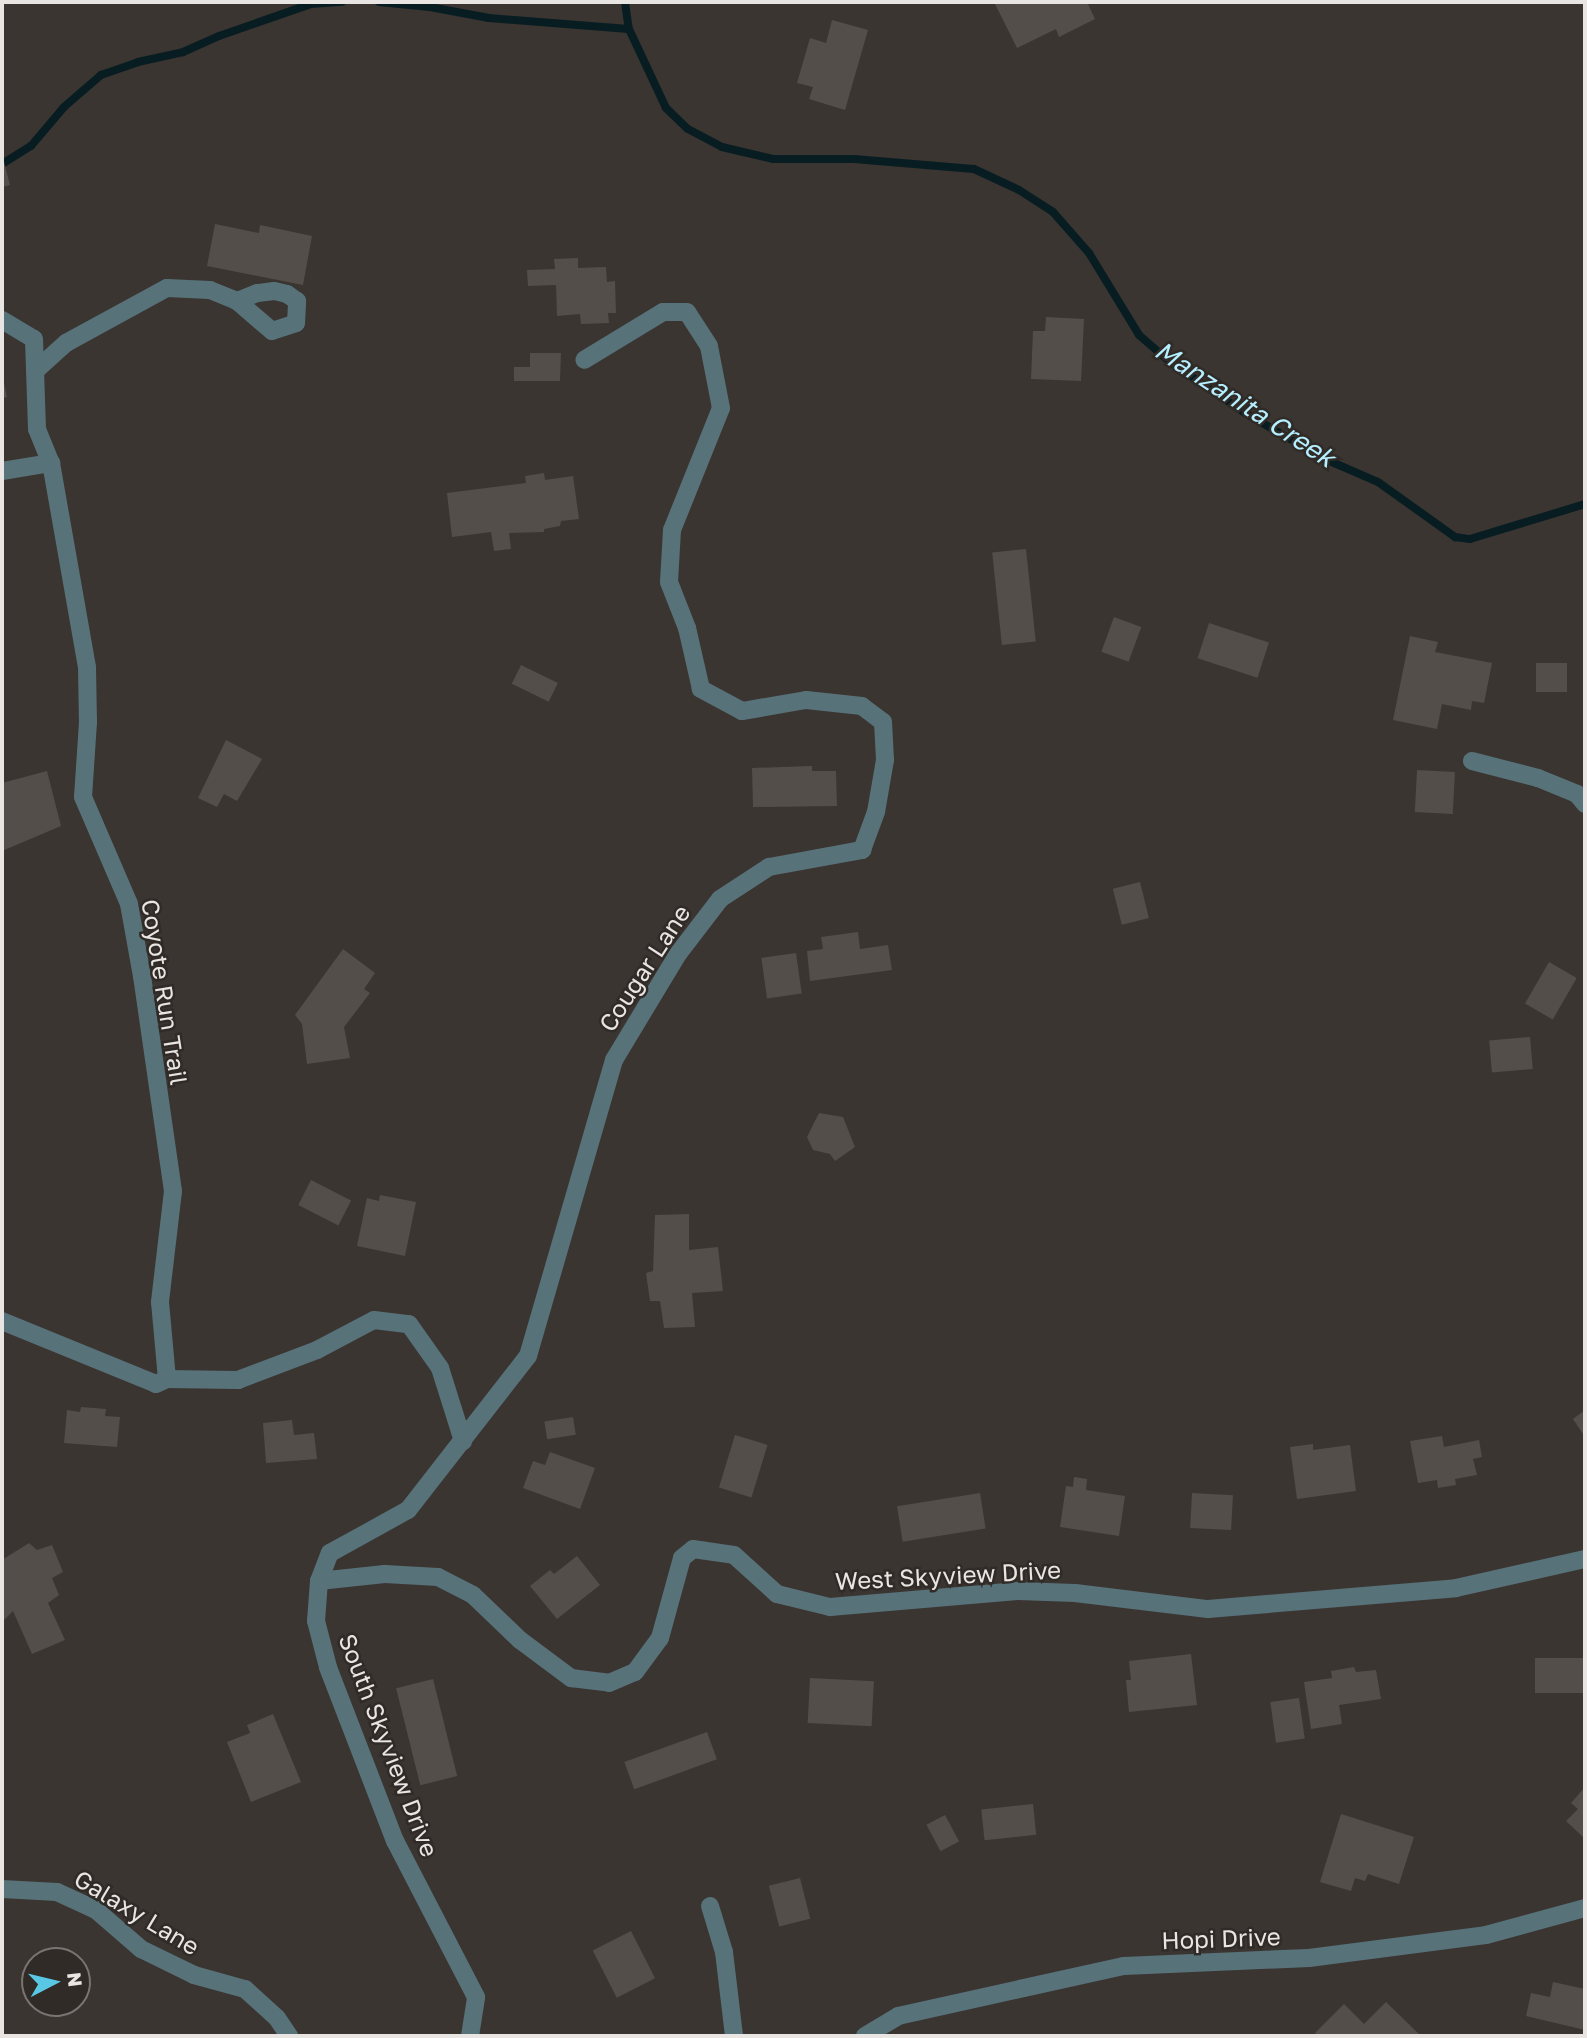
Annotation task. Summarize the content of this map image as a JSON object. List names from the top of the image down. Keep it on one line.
{"streets":{"street":["Cougar Lane","Coyote Run Trail","West Skyview Drive","South Skyview Drive","Galaxy Lane","Hopi Drive"]},"crossings":[["Cougar Lane","West Skyview Drive"],["Cougar Lane","South Skyview Drive"],["West Skyview Drive","South Skyview Drive"]],"water":["Manzanita Creek"],"north":"right"}
